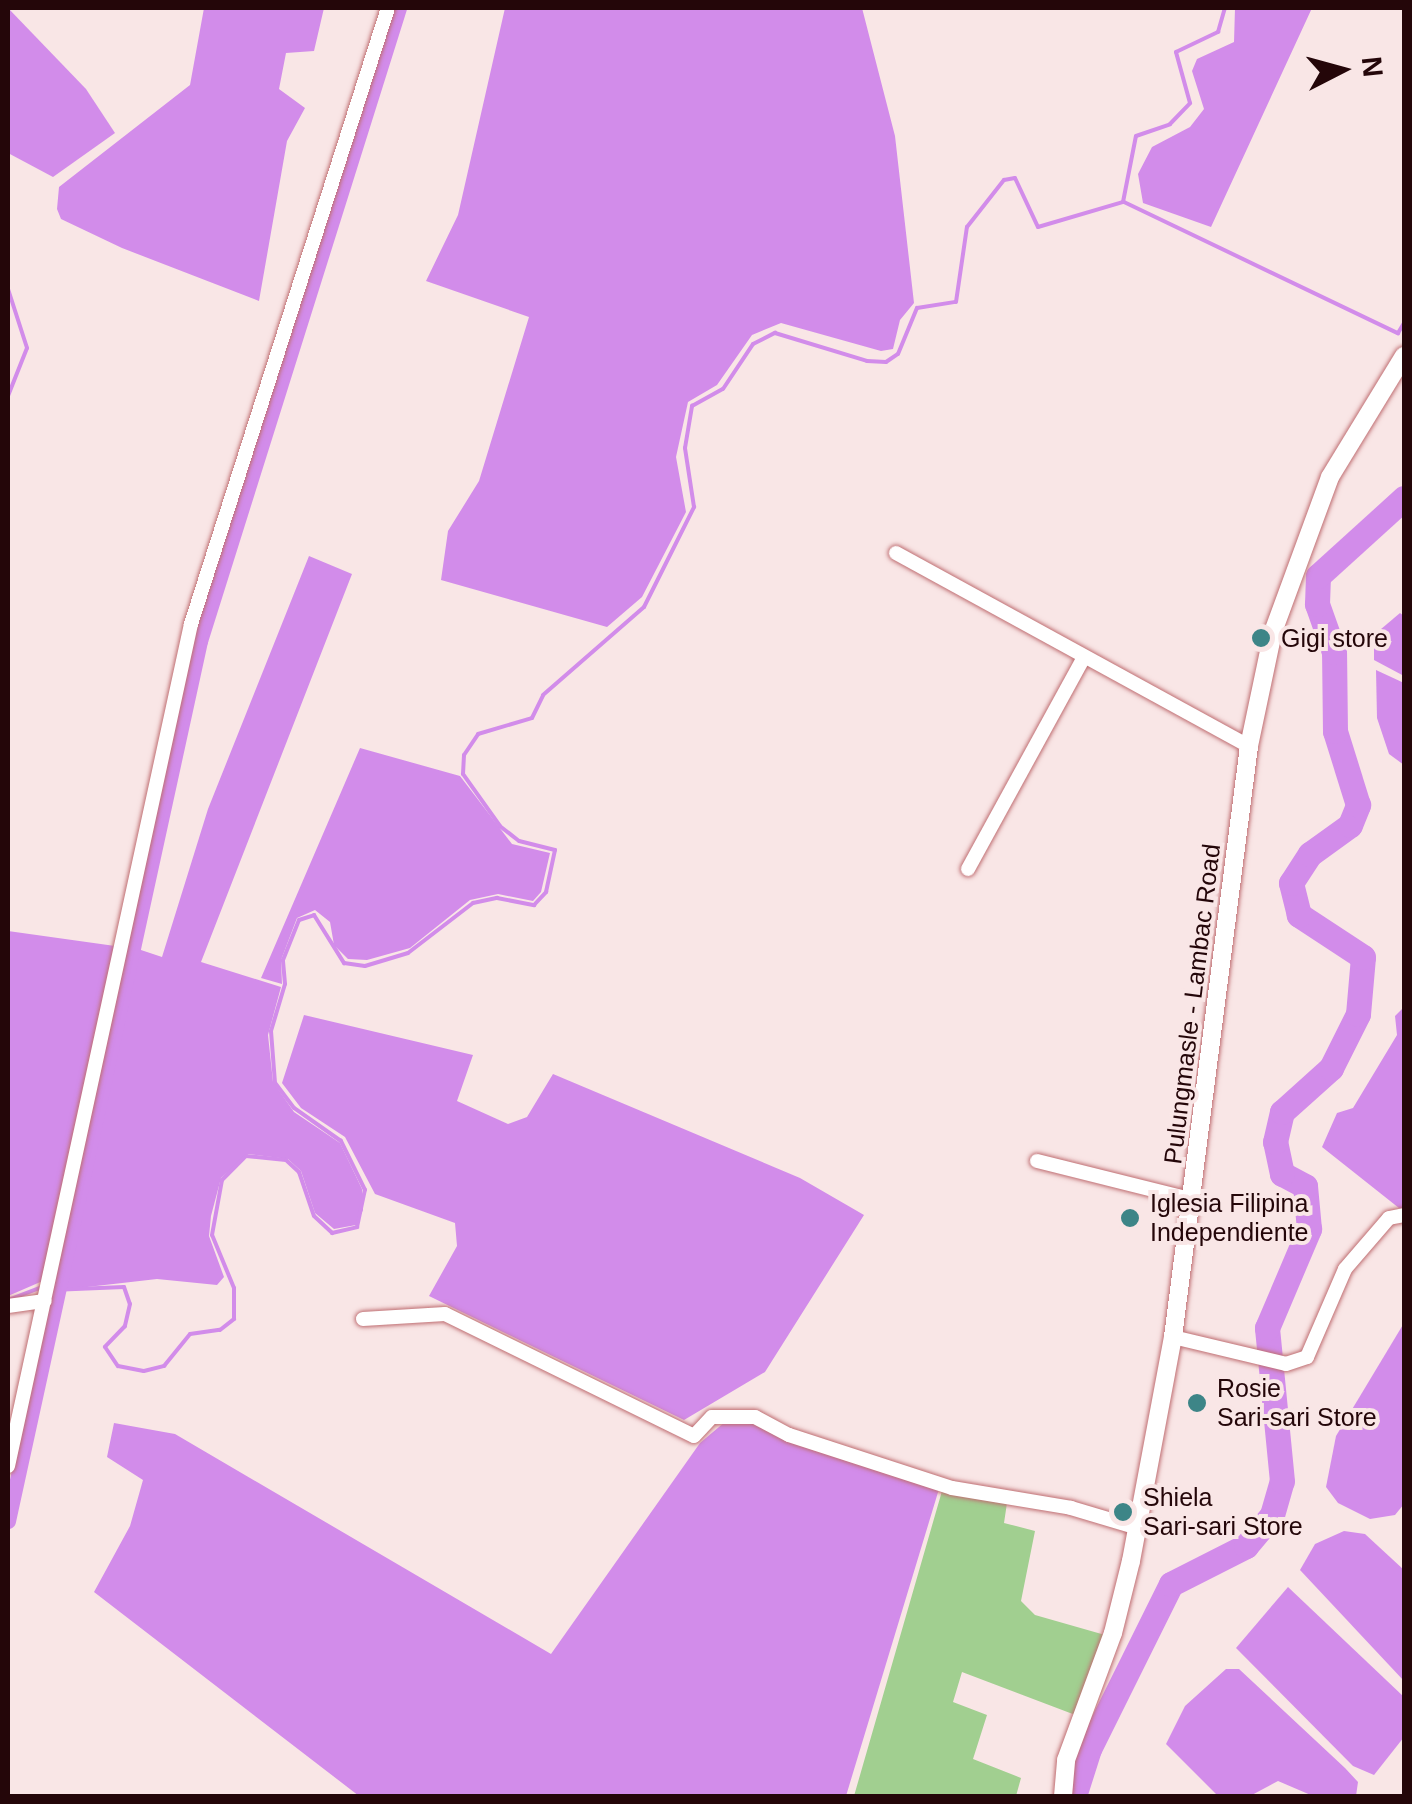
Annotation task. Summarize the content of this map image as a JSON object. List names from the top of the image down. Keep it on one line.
{"streets":{"street":["Pulungmasle - Lambac Road"]},"places":["Gigi store","Iglesia Filipina Independiente","Rosie Sari-sari Store","Shiela Sari-sari Store"],"north":"right"}
